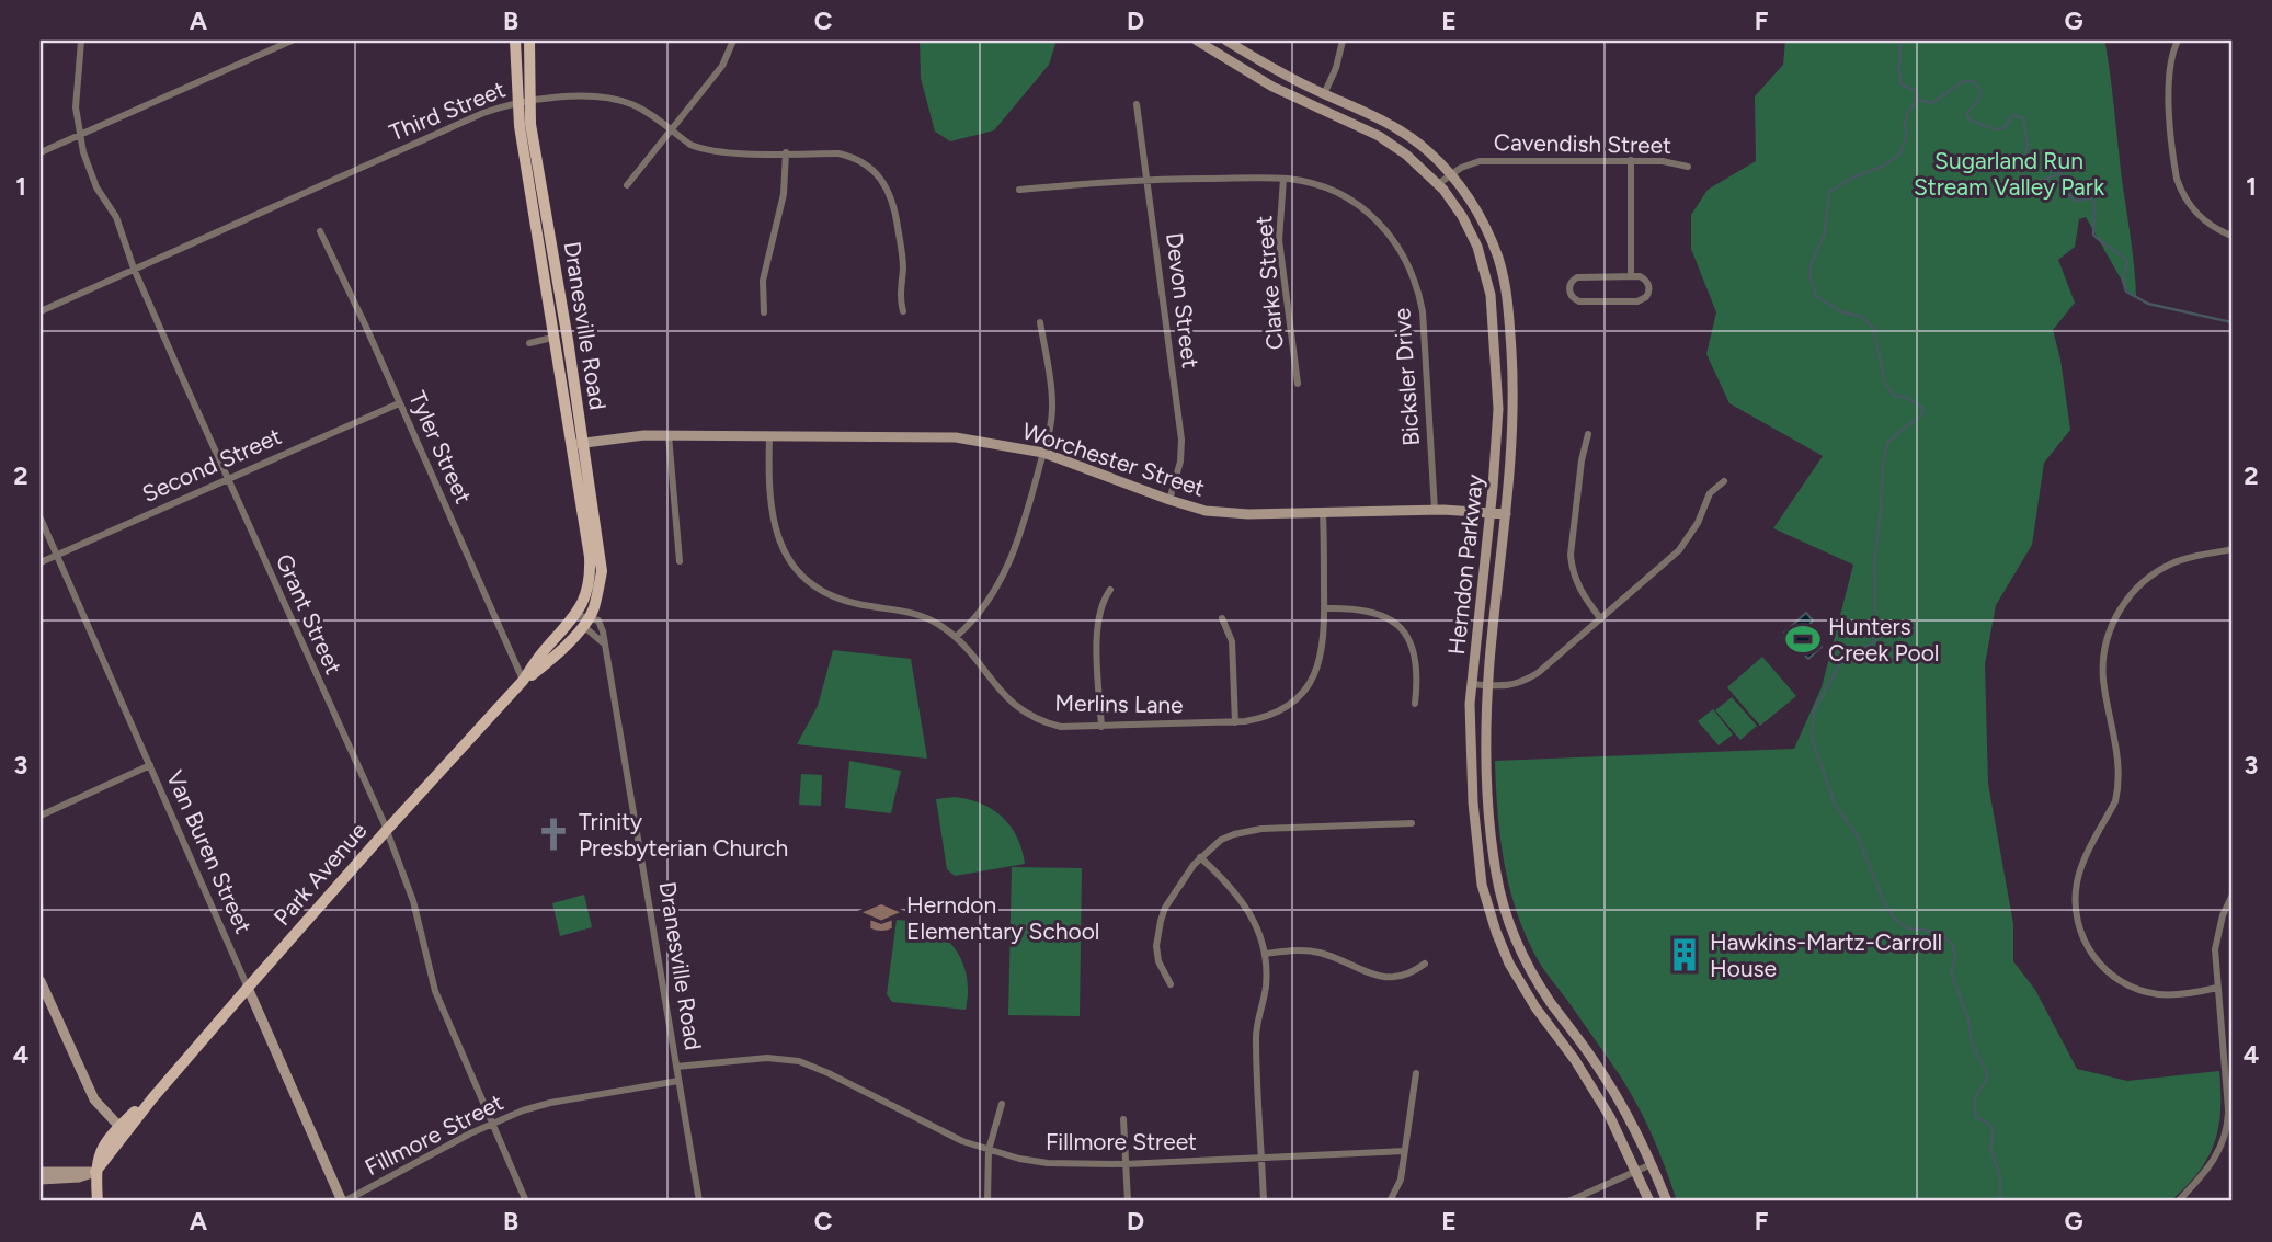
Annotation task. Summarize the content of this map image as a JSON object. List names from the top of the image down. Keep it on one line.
{"streets":{"main road":["Dranesville Road","Worchester Street","Herndon Parkway","Van Buren Street","Park Avenue"],"street":["Third Street","Cavendish Street","Clarke Street","Devon Street","Bicksler Drive","Tyler Street","Second Street","Grant Street","Merlins Lane","Fillmore Street"]},"crossings":[["Third Street","Dranesville Road"],["Third Street","Grant Street"],["Cavendish Street","Herndon Parkway"],["Clarke Street","Bicksler Drive"],["Devon Street","Bicksler Drive"],["Devon Street","Worchester Street"],["Dranesville Road","Worchester Street"],["Dranesville Road","Park Avenue"],["Dranesville Road","Fillmore Street"],["Bicksler Drive","Worchester Street"],["Tyler Street","Second Street"],["Tyler Street","Park Avenue"],["Worchester Street","Herndon Parkway"],["Worchester Street","Merlins Lane"],["Second Street","Grant Street"],["Second Street","Van Buren Street"],["Grant Street","Park Avenue"],["Grant Street","Fillmore Street"],["Van Buren Street","Park Avenue"],["Van Buren Street","Fillmore Street"]],"parks":["Sugarland Run Stream Valley Park"],"places":{"sports":["Hunters Creek Pool"],"church":["Trinity Presbyterian Church"],"school or university":["Herndon Elementary School"],"building":["Hawkins-Martz-Carroll House"]},"grid":{"columns":["A","B","C","D","E","F","G"],"rows":["1","2","3","4"]}}
